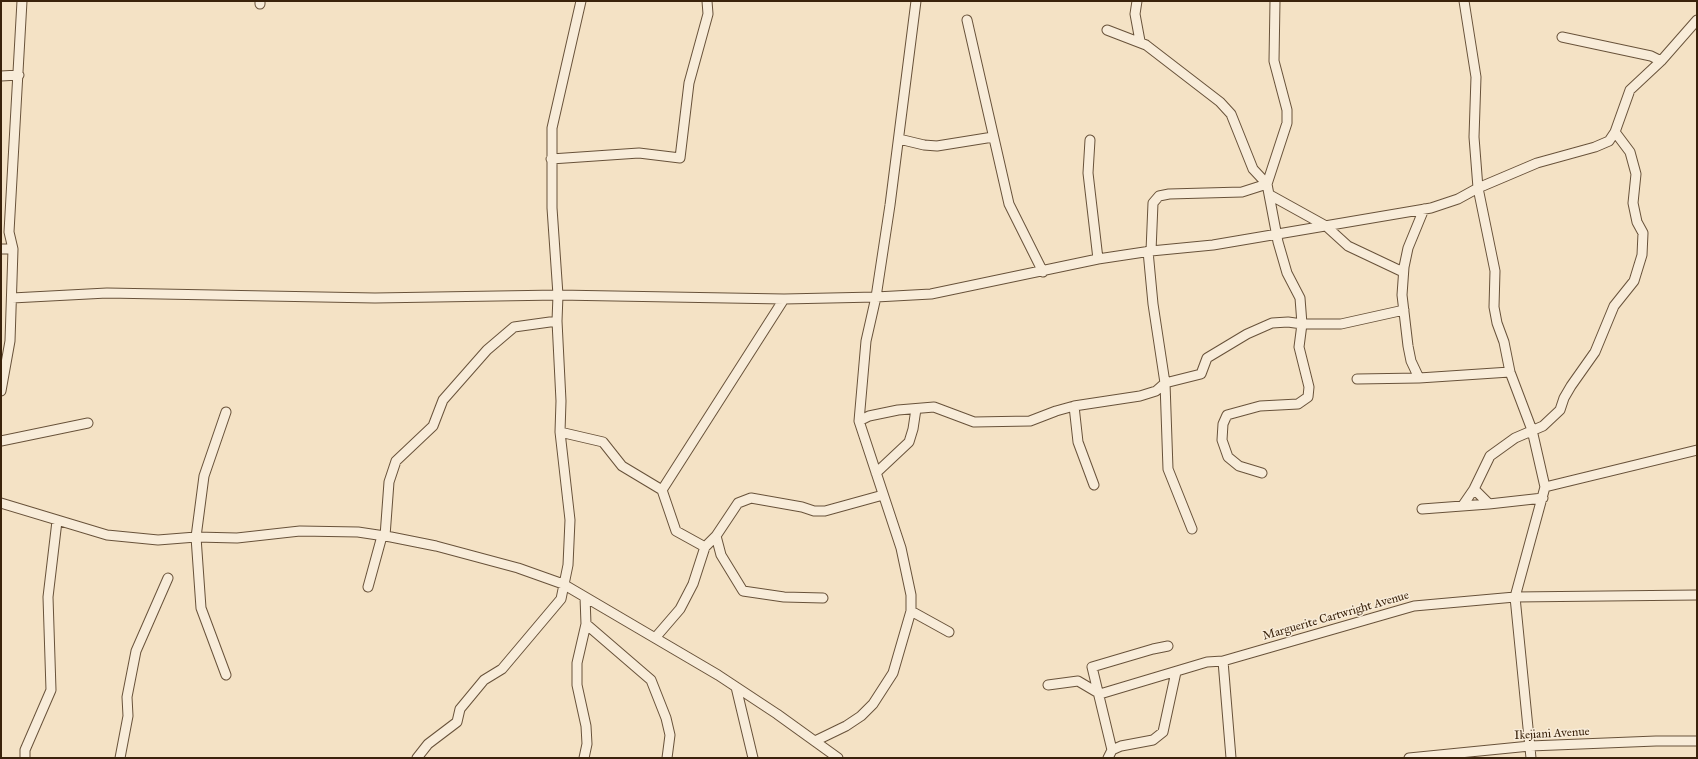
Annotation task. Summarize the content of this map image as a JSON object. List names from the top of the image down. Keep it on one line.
{"streets":{"street":["Marguerite Cartwright Avenue","Ikejiani Avenue"]}}
